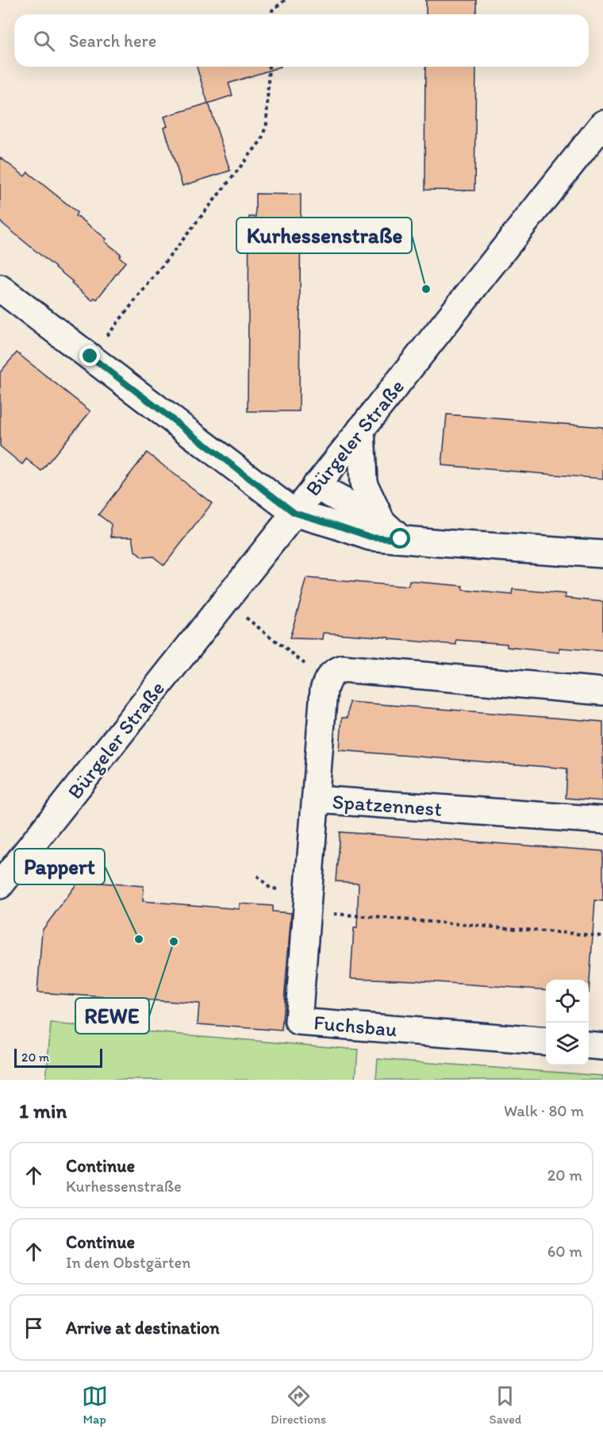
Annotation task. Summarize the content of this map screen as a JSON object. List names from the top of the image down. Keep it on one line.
{"streets":{"street":["Bürgeler Straße","Spatzennest","Fuchsbau"]},"crossings":[["Spatzennest","Fuchsbau"]],"places":["Kurhessenstraße","Pappert","REWE"],"scale_bar":"20 m","page":{"search":"Search here","scale":"20 m","heading":["1 min","Walk · 80 m"],"list":[["Continue","Kurhessenstraße","20 m"],["Continue","In den Obstgärten","60 m"],"Arrive at destination"],"nav":["Map","Directions","Saved"]}}
